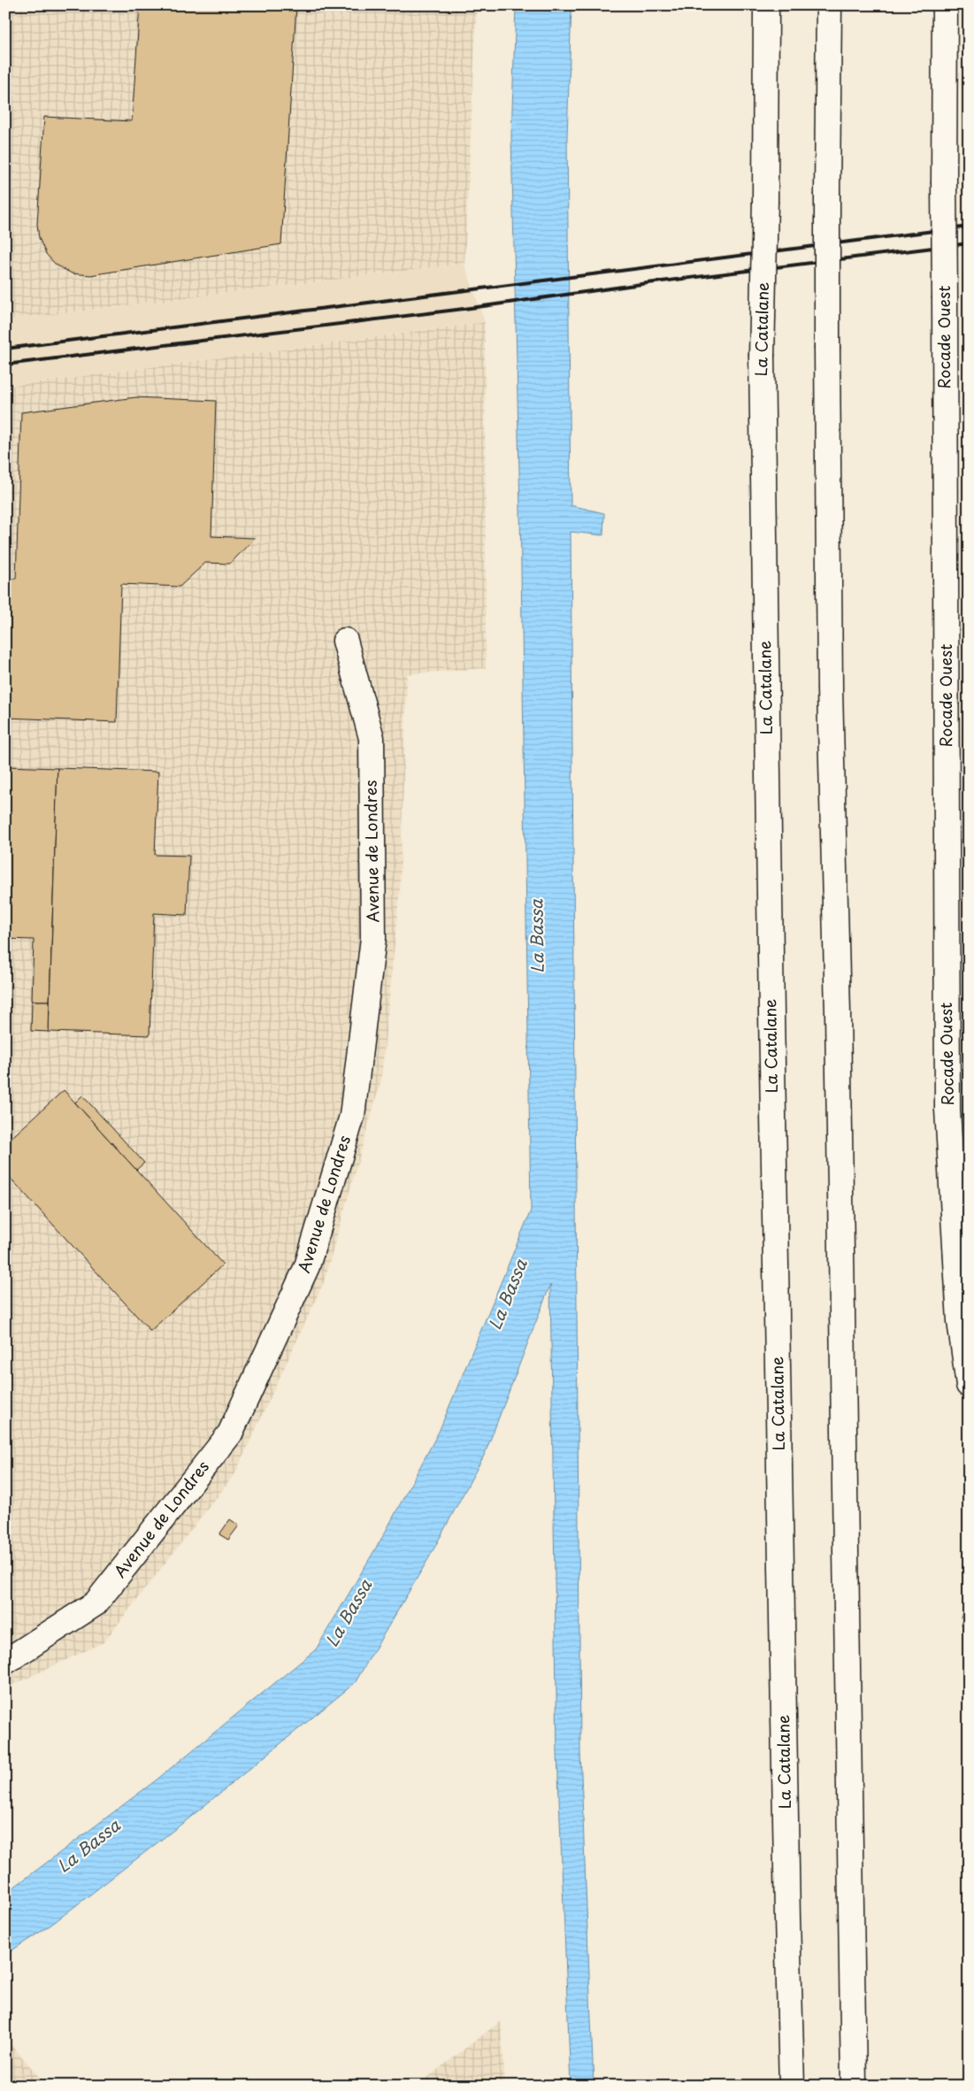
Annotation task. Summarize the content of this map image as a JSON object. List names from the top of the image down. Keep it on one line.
{"streets":{"main road":["La Catalane","Rocade Ouest","Avenue de Londres"]},"water":["La Bassa"]}
